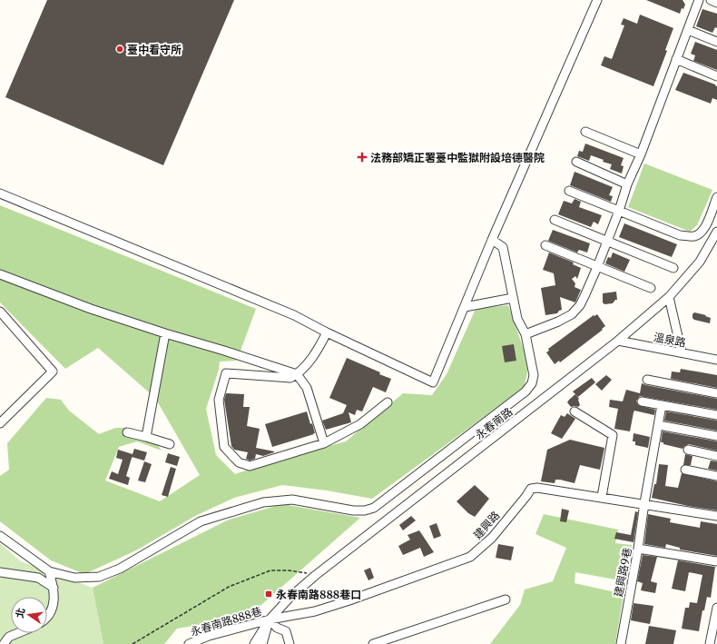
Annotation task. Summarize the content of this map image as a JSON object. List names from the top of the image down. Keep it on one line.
{"streets":{"street":["溫泉路","永春南路","建興路","建興路9巷","永春南路888巷"]},"crossings":[["溫泉路","永春南路"],["永春南路","建興路"],["永春南路","永春南路888巷"],["建興路","建興路9巷"],["建興路","永春南路888巷"]],"places":{"other":["臺中看守所"],"health":["法務部矯正署臺中監獄附設培德醫院"],"transit":["永春南路888巷口"]},"north":"left"}
